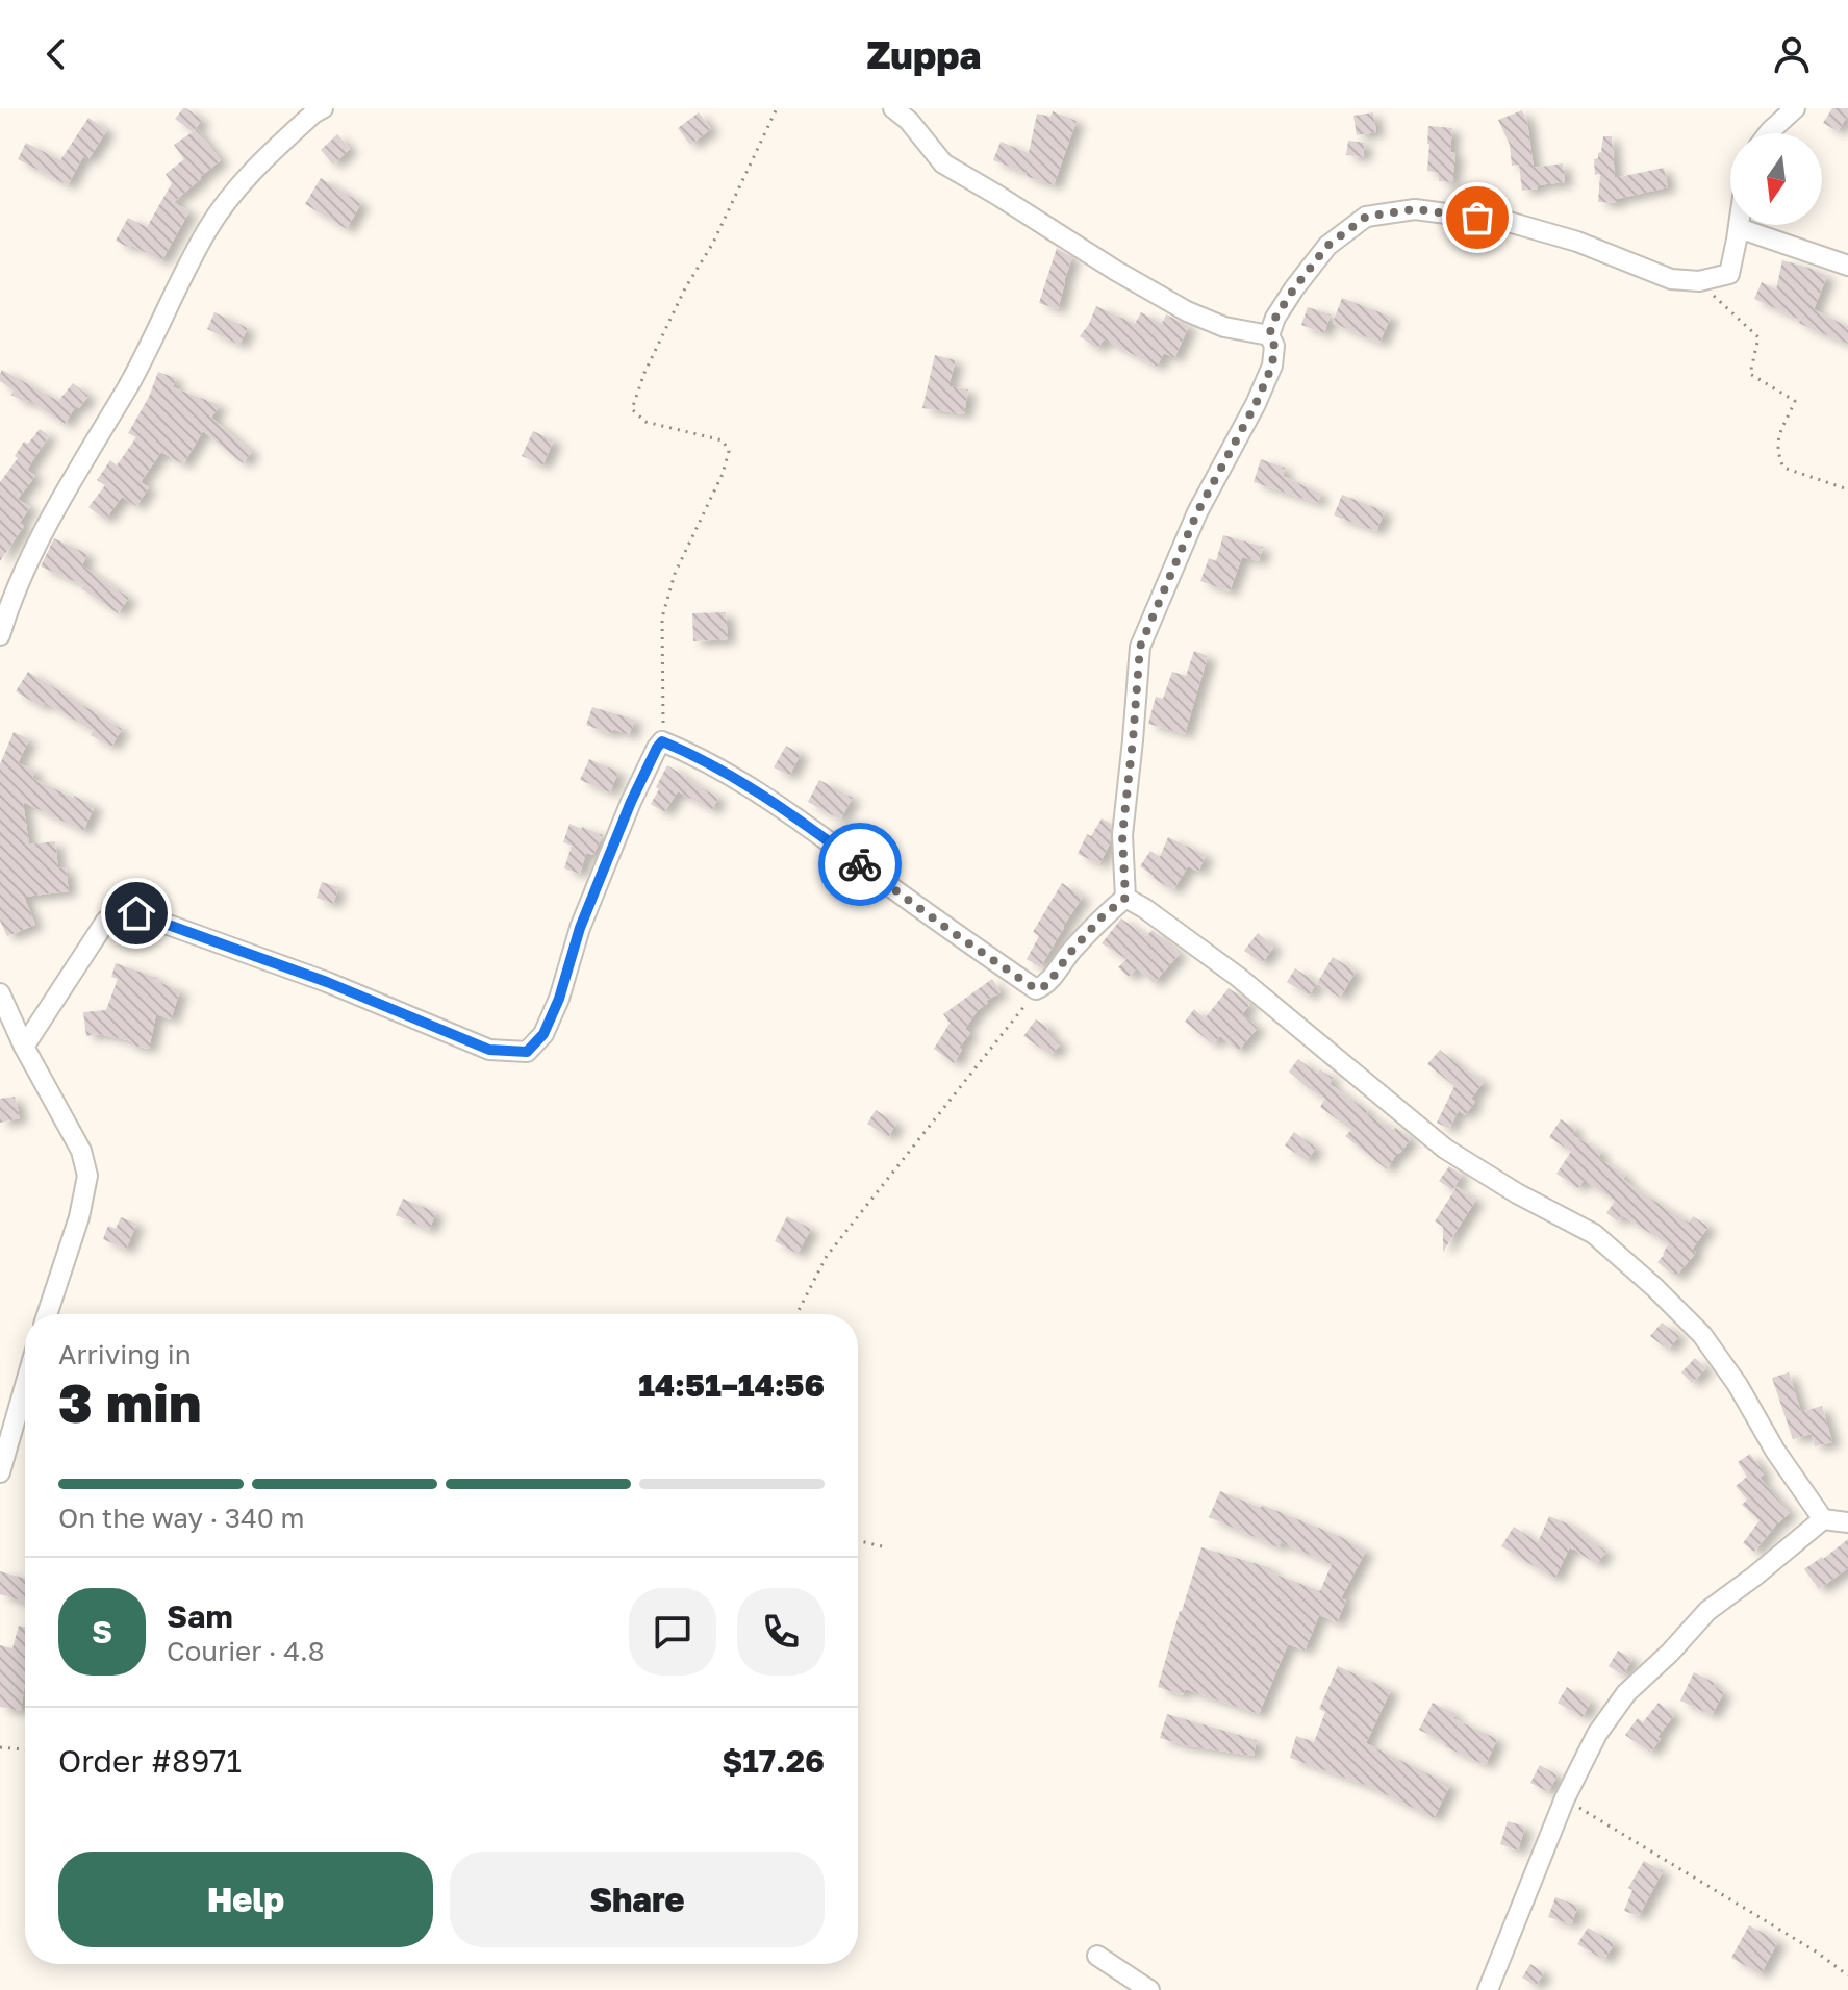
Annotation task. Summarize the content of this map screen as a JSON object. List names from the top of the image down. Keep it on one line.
{"north":"bottom","page":{"header":"Zuppa","heading":["3 min","Arriving in","14:51–14:56"],"panel":["Sam","Courier · 4.8","Order #8971","$17.26"],"bar":"On the way · 340 m","round":"S","buttons":["Help","Share"]}}
